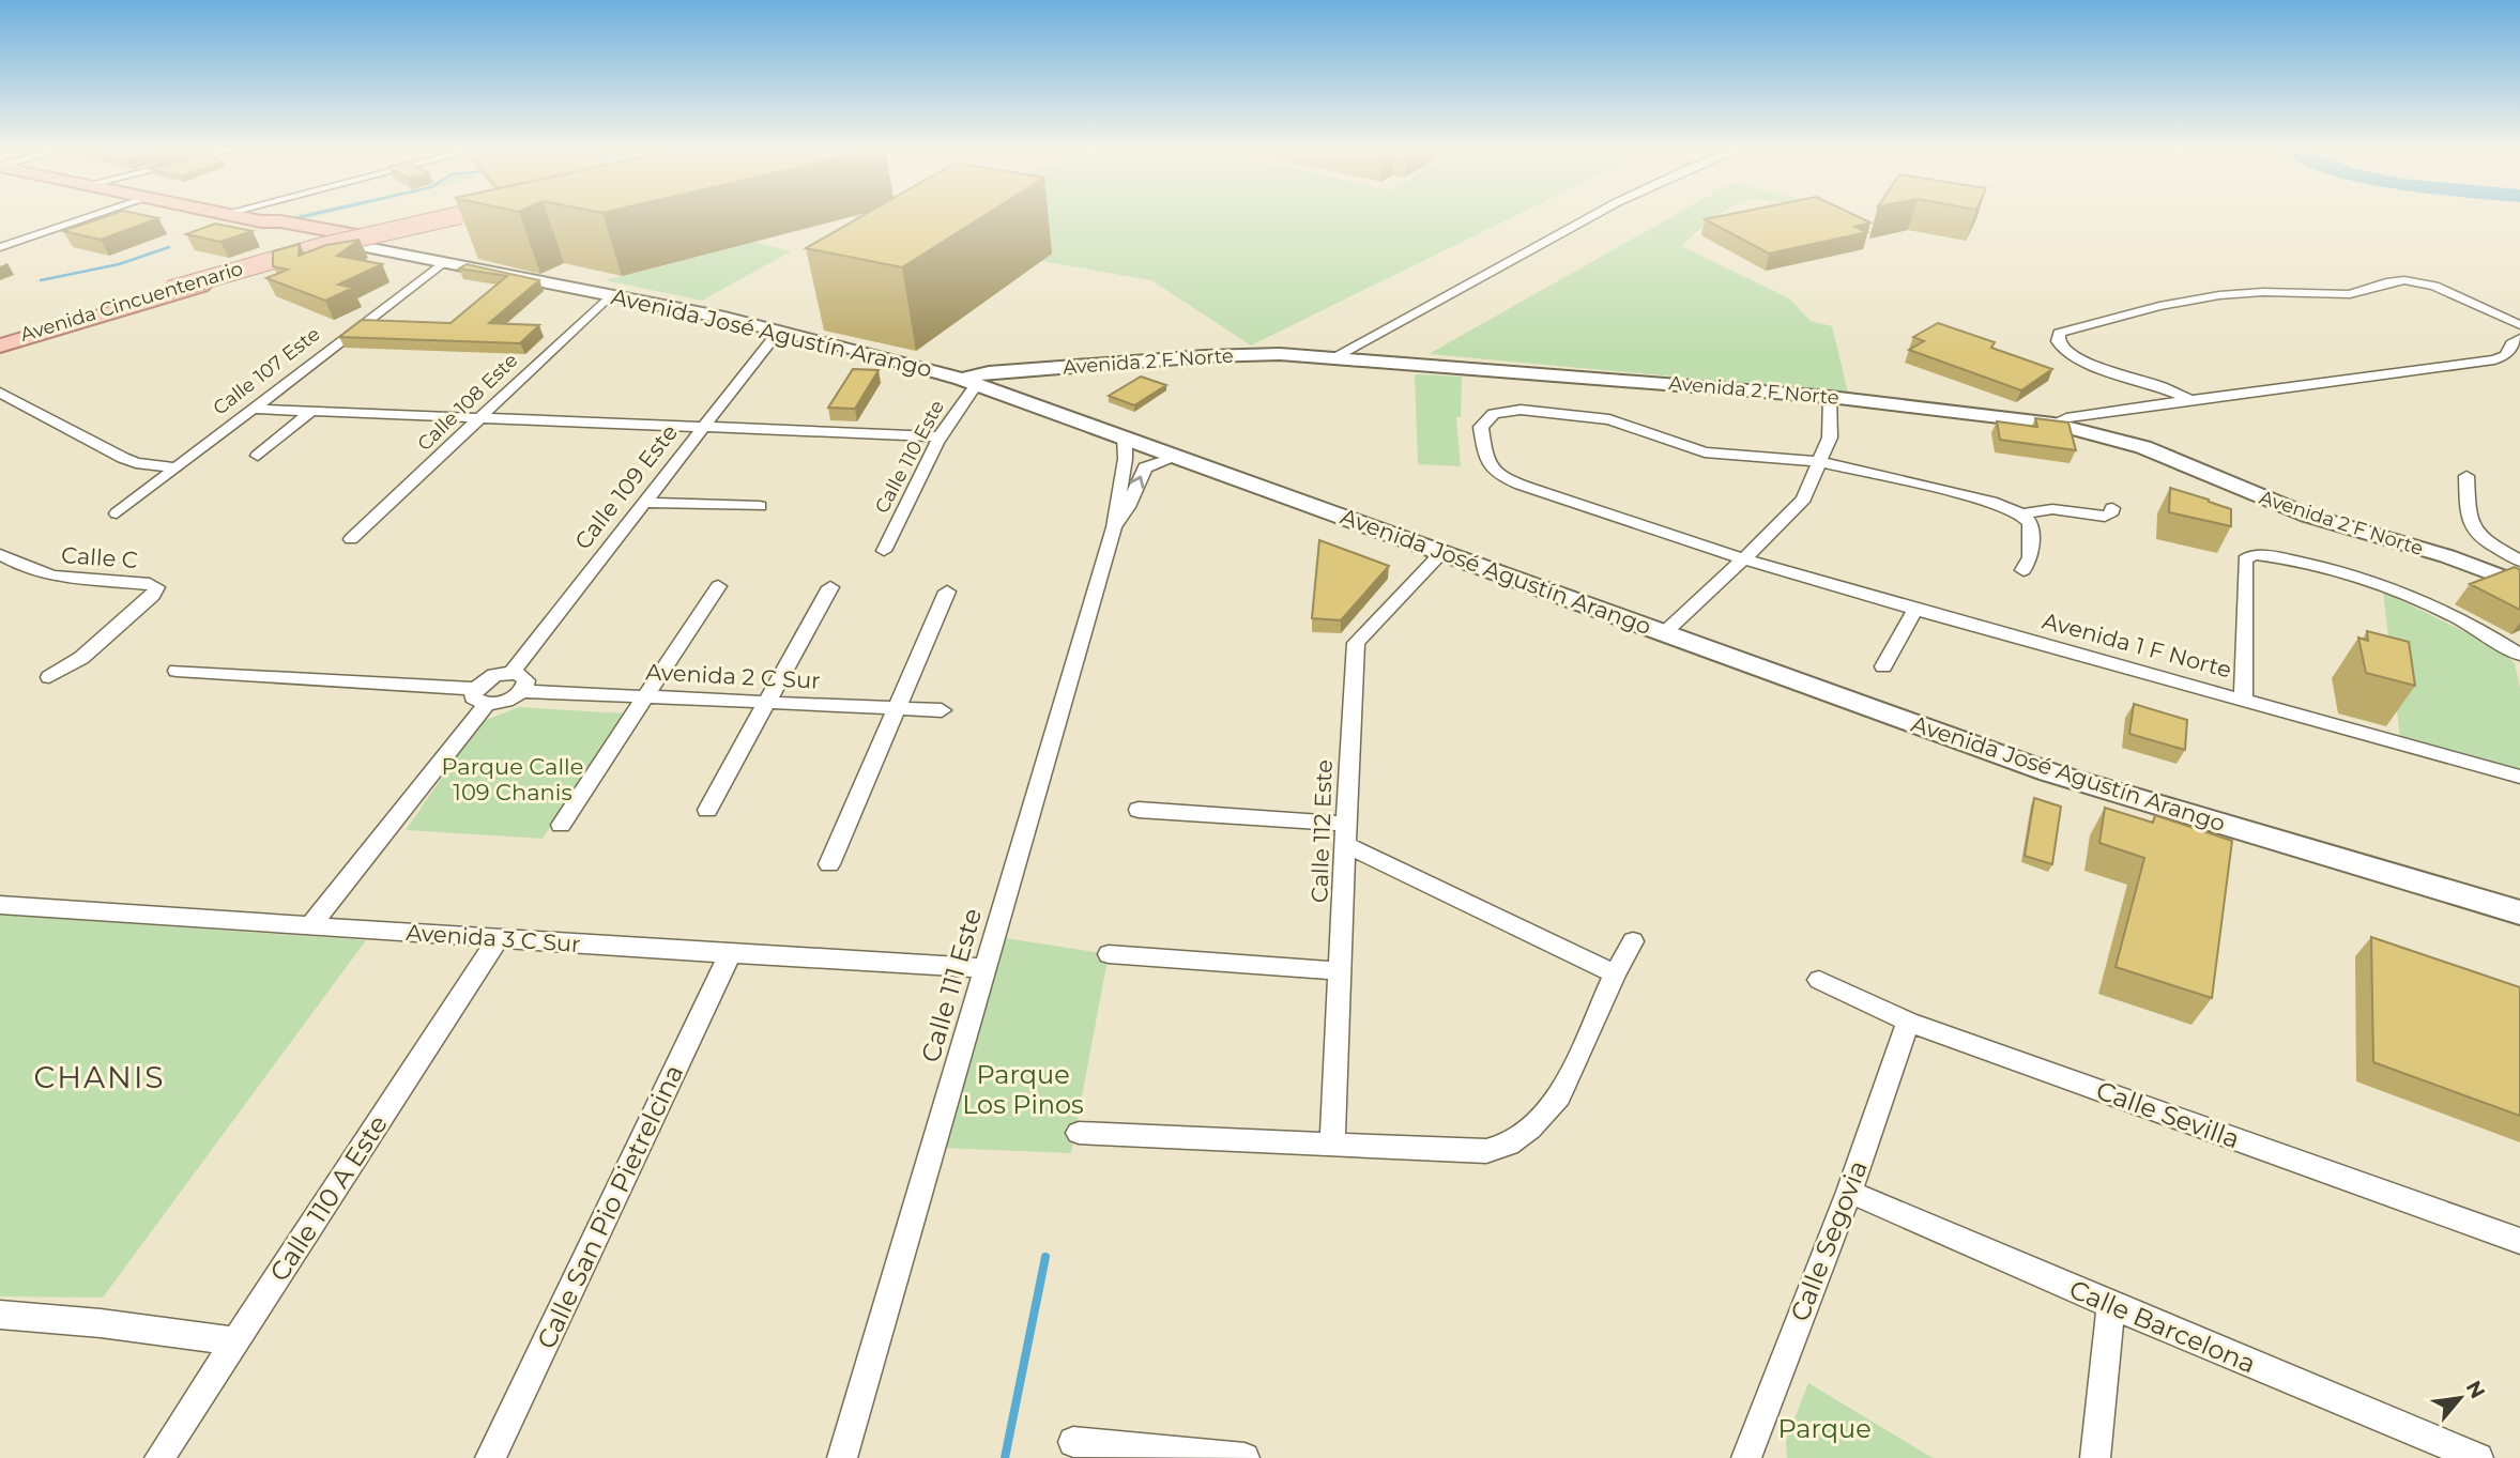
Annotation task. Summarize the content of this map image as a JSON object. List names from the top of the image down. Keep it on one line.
{"streets":{"main road":["Avenida Cincuentenario","Avenida José Agustín Arango","Avenida 2 F Norte"],"street":["Calle 107 Este","Calle 108 Este","Calle 110 Este","Calle 109 Este","Calle C","Avenida 1 F Norte","Avenida 2 C Sur","Calle 112 Este","Avenida 3 C Sur","Calle 111 Este","Calle Sevilla","Calle 110 A Este","Calle San Pio Pietrelcina","Calle Segovia","Calle Barcelona"]},"crossings":[["Avenida José Agustín Arango","Avenida 2 F Norte"],["Avenida José Agustín Arango","Calle 107 Este"],["Avenida José Agustín Arango","Calle 108 Este"],["Avenida José Agustín Arango","Calle 110 Este"],["Avenida José Agustín Arango","Calle 109 Este"],["Avenida José Agustín Arango","Calle 112 Este"],["Avenida José Agustín Arango","Calle 111 Este"],["Avenida 2 F Norte","Calle 110 Este"],["Avenida 3 C Sur","Calle 111 Este"],["Avenida 3 C Sur","Calle 110 A Este"],["Avenida 3 C Sur","Calle San Pio Pietrelcina"],["Calle Sevilla","Calle Segovia"],["Calle Segovia","Calle Barcelona"]],"districts":["CHANIS"],"parks":["Parque Calle 109 Chanis","Parque Los Pinos","Parque"],"north":"top right"}
